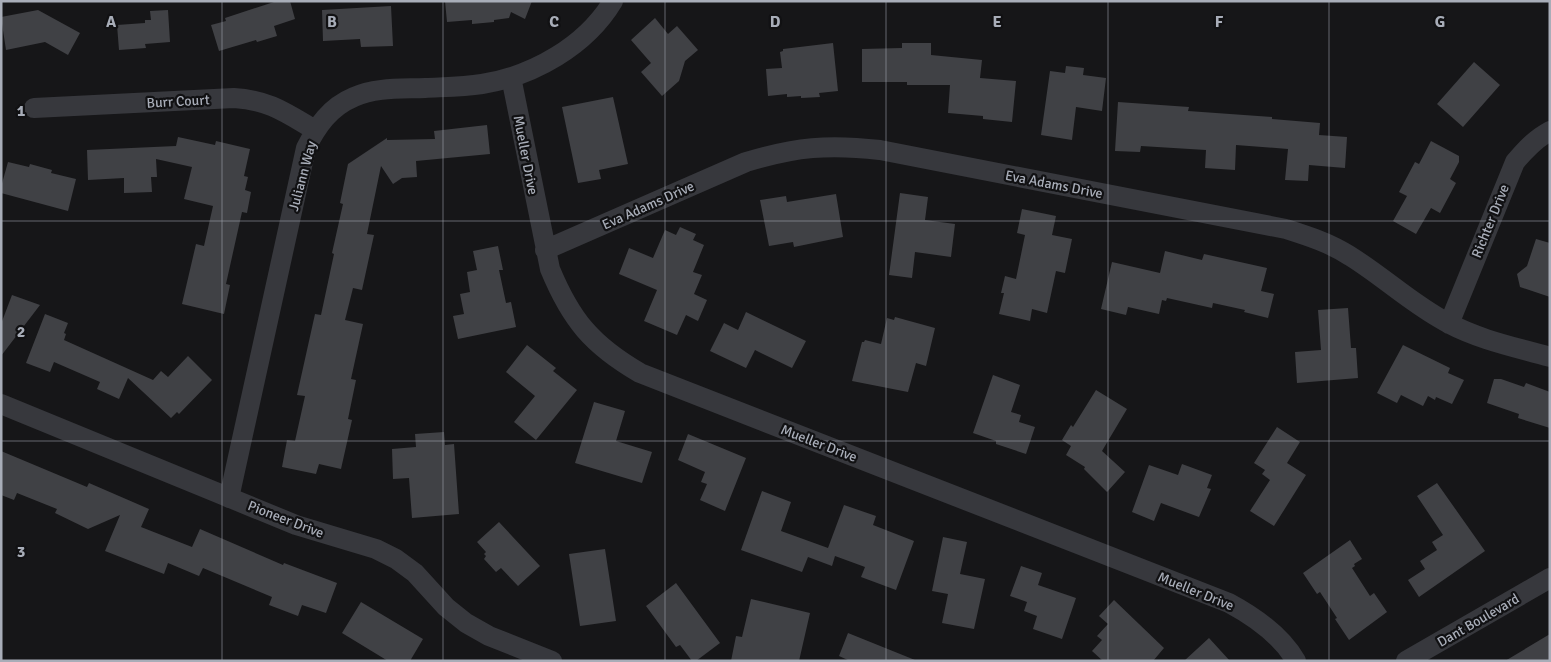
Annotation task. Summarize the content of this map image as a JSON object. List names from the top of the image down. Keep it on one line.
{"streets":{"street":["Burr Court","Mueller Drive","Juliann Way","Eva Adams Drive","Richter Drive","Pioneer Drive","Dant Boulevard"]},"crossings":[["Burr Court","Juliann Way"],["Mueller Drive","Juliann Way"],["Mueller Drive","Eva Adams Drive"],["Juliann Way","Pioneer Drive"],["Eva Adams Drive","Richter Drive"]],"grid":{"columns":["A","B","C","D","E","F","G"],"rows":["1","2","3"]}}
